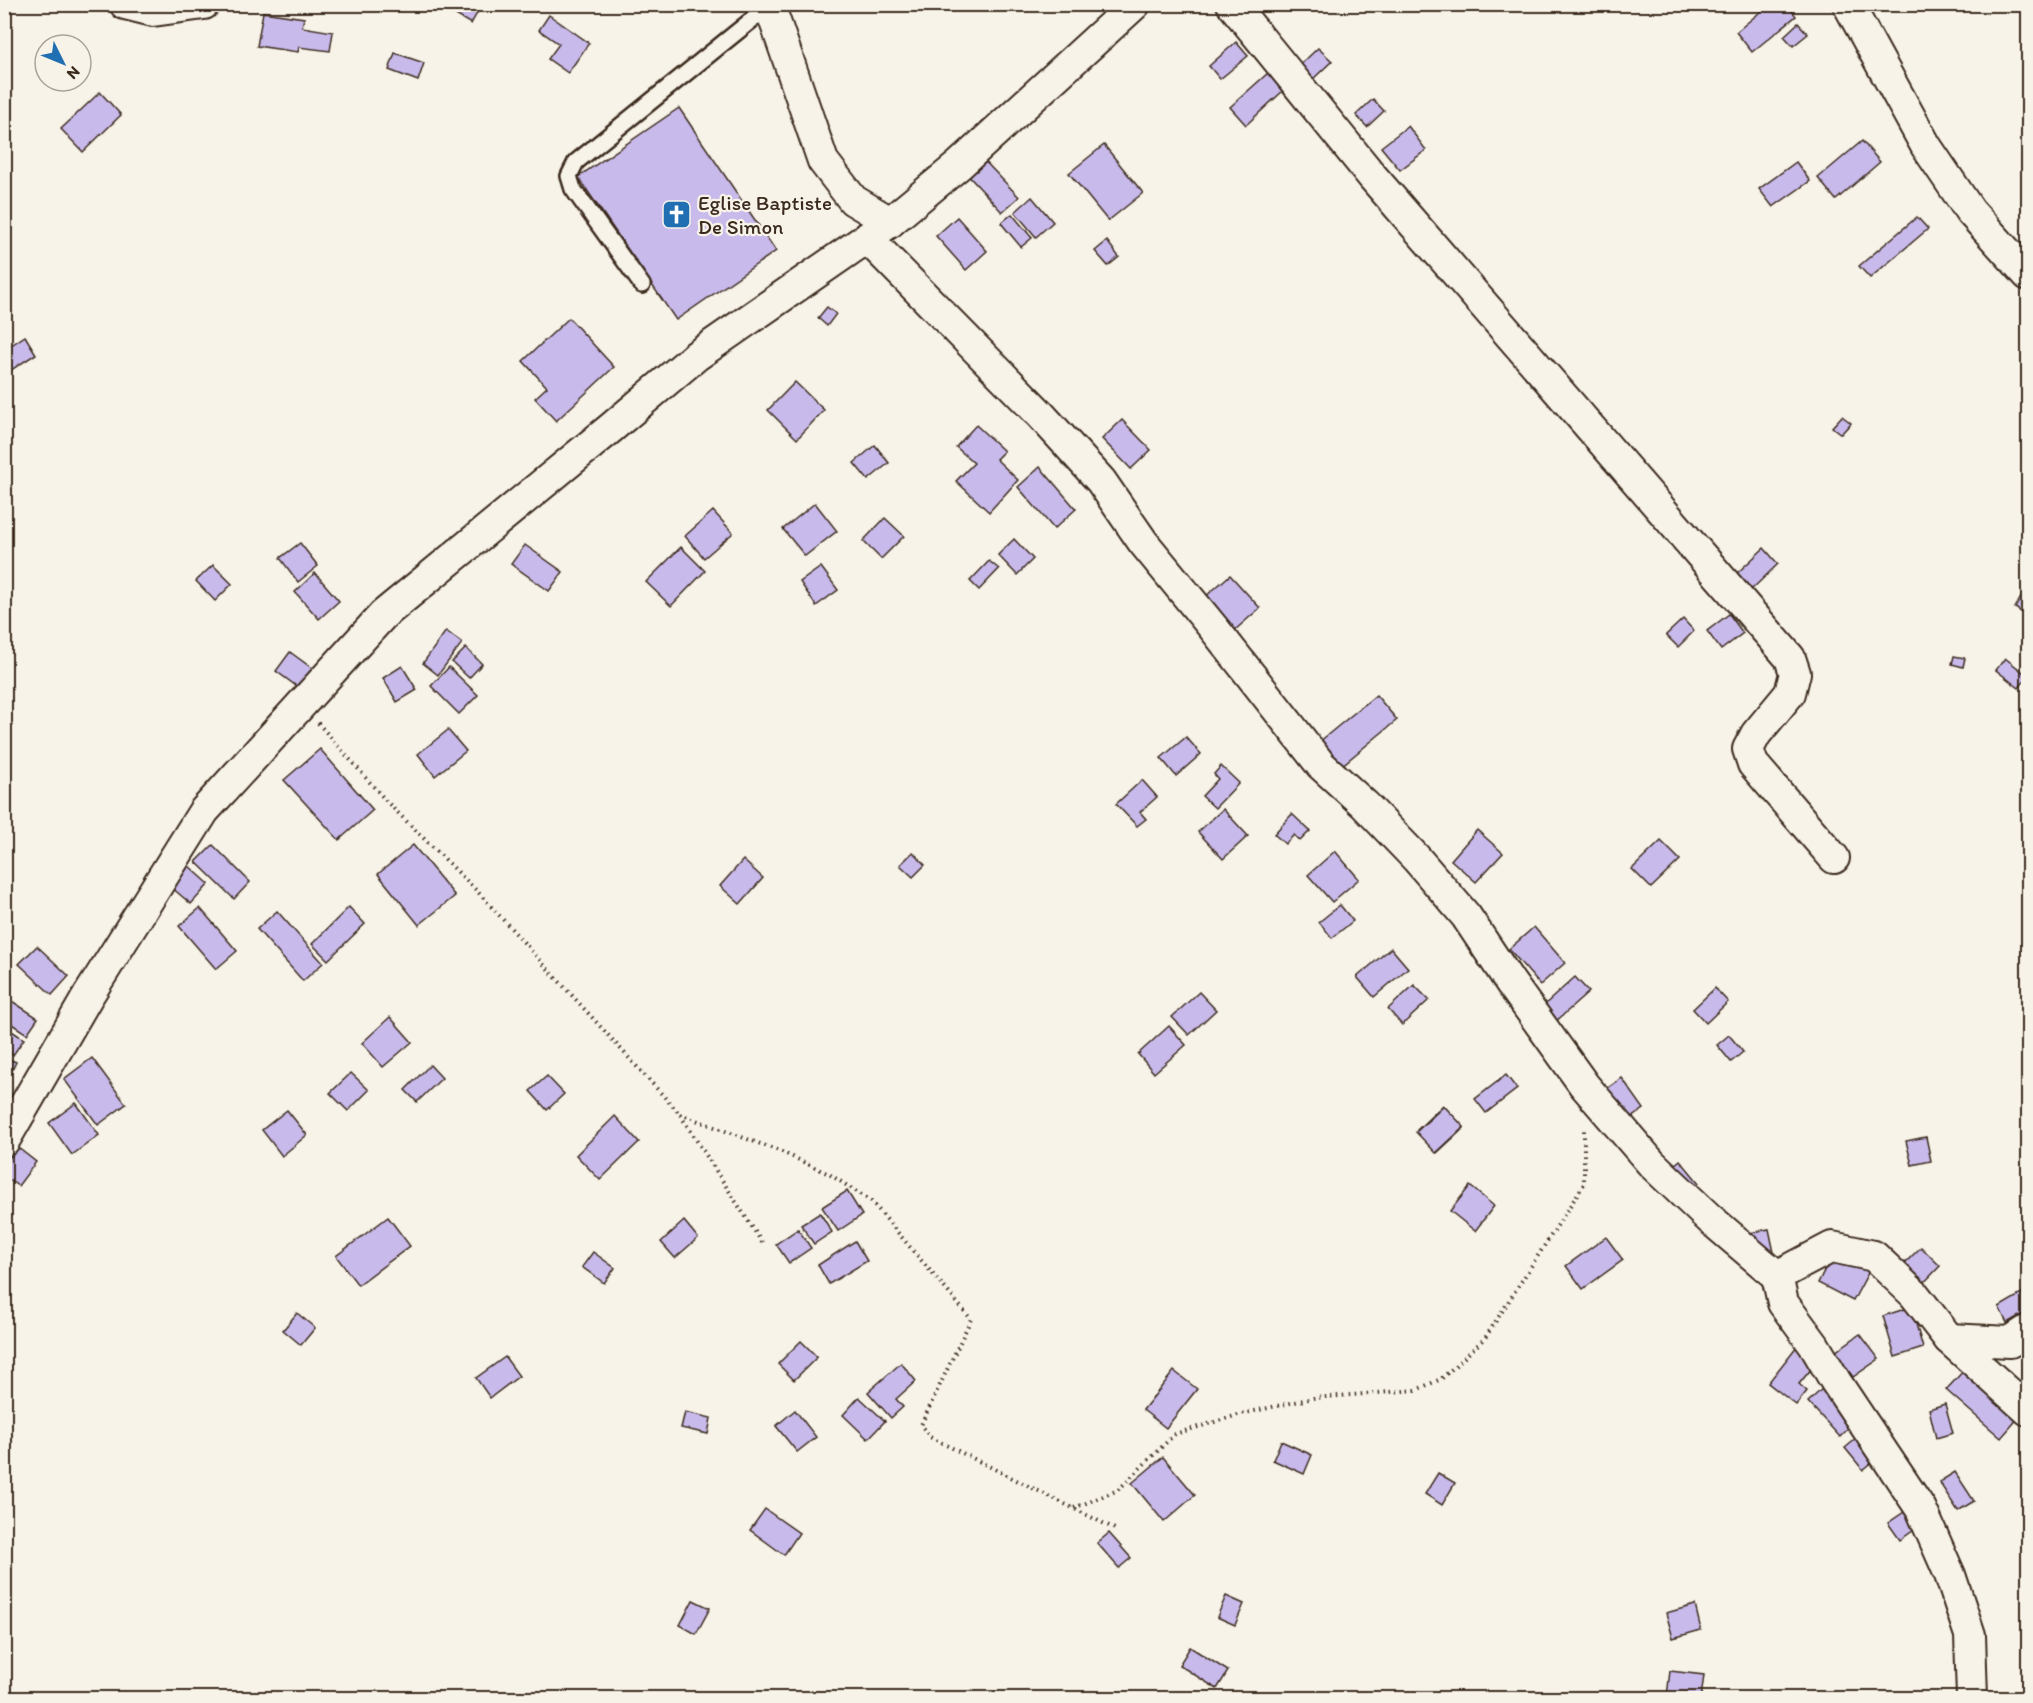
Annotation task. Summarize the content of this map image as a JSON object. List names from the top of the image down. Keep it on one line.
{"places":{"church":["Eglise Baptiste De Simon"]},"north":"bottom right"}
